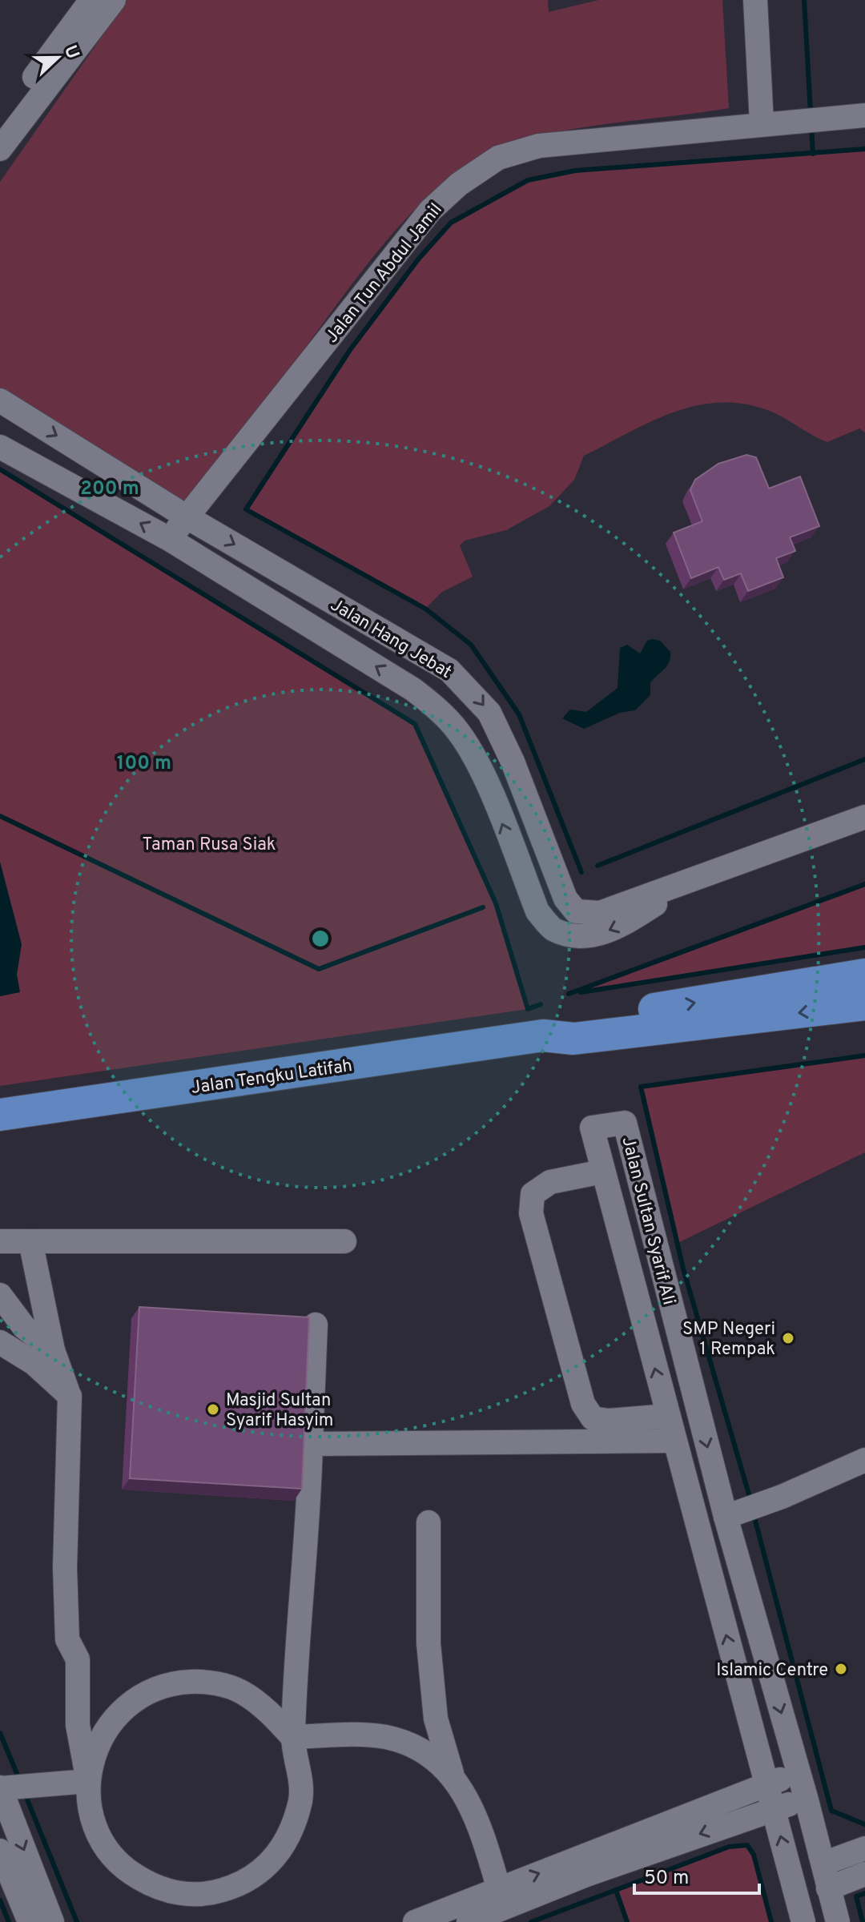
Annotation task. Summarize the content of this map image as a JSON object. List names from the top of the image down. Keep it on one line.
{"streets":{"main road":["Jalan Tengku Latifah"],"street":["Jalan Tun Abdul Jamil","Jalan Hang Jebat","Jalan Sultan Syarif Ali"]},"crossings":[["Jalan Tun Abdul Jamil","Jalan Hang Jebat"]],"parks":["Taman Rusa Siak"],"places":["SMP Negeri 1 Rempak","Masjid Sultan Syarif Hasyim","Islamic Centre"],"scale_bar":"50 m","north":"right","rings":["200 m","100 m"]}
